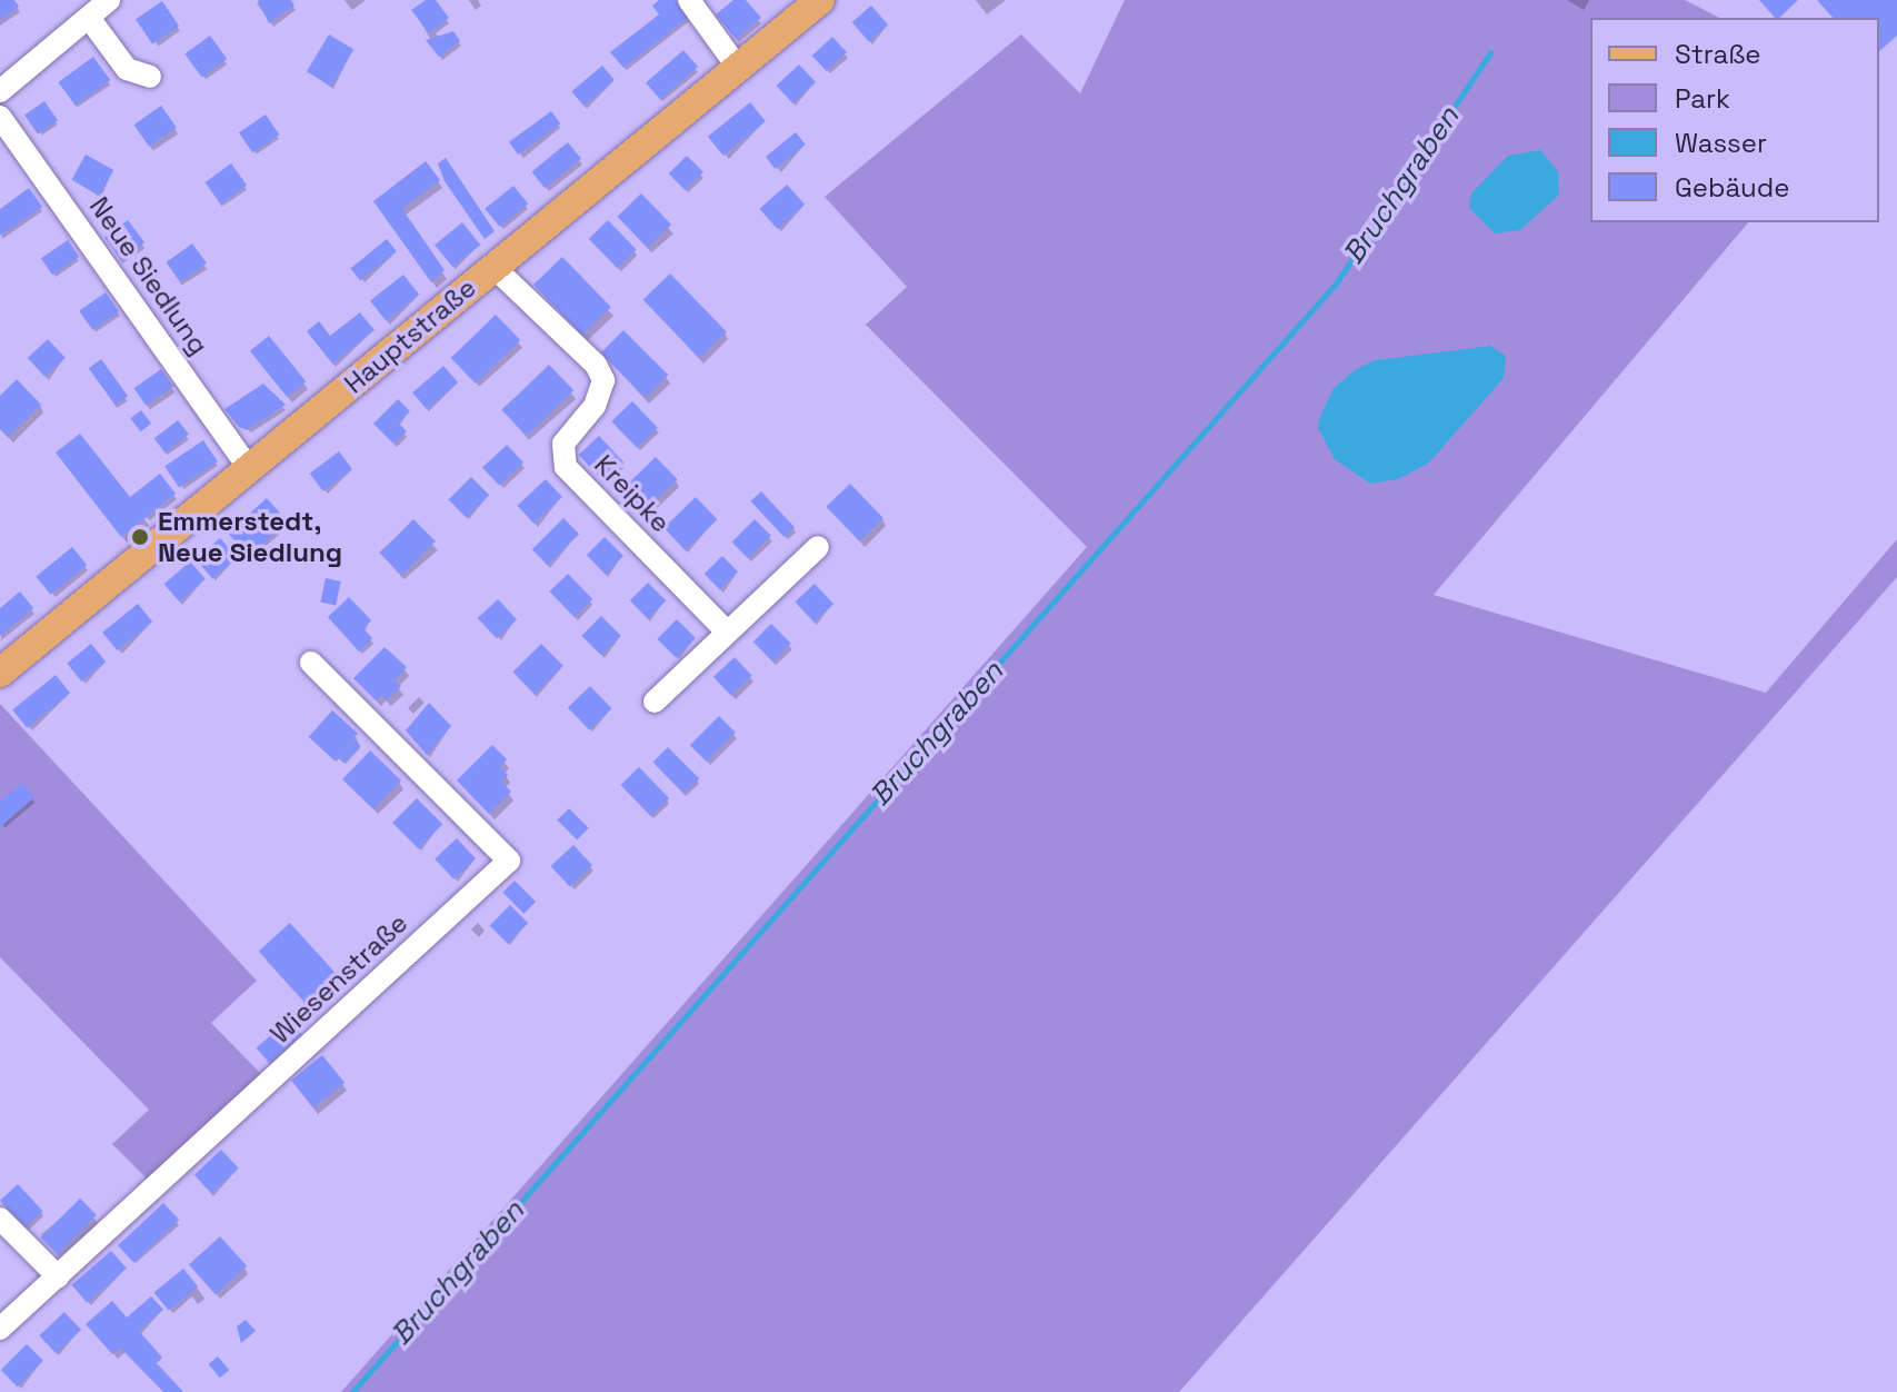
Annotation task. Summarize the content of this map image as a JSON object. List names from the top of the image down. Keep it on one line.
{"streets":{"main road":["Hauptstraße"],"street":["Neue Siedlung","Kreipke","Wiesenstraße"]},"crossings":[["Neue Siedlung","Hauptstraße"],["Hauptstraße","Kreipke"]],"water":["Bruchgraben"],"places":["Emmerstedt, Neue Siedlung"],"legend":["Straße","Park","Wasser","Gebäude"]}
